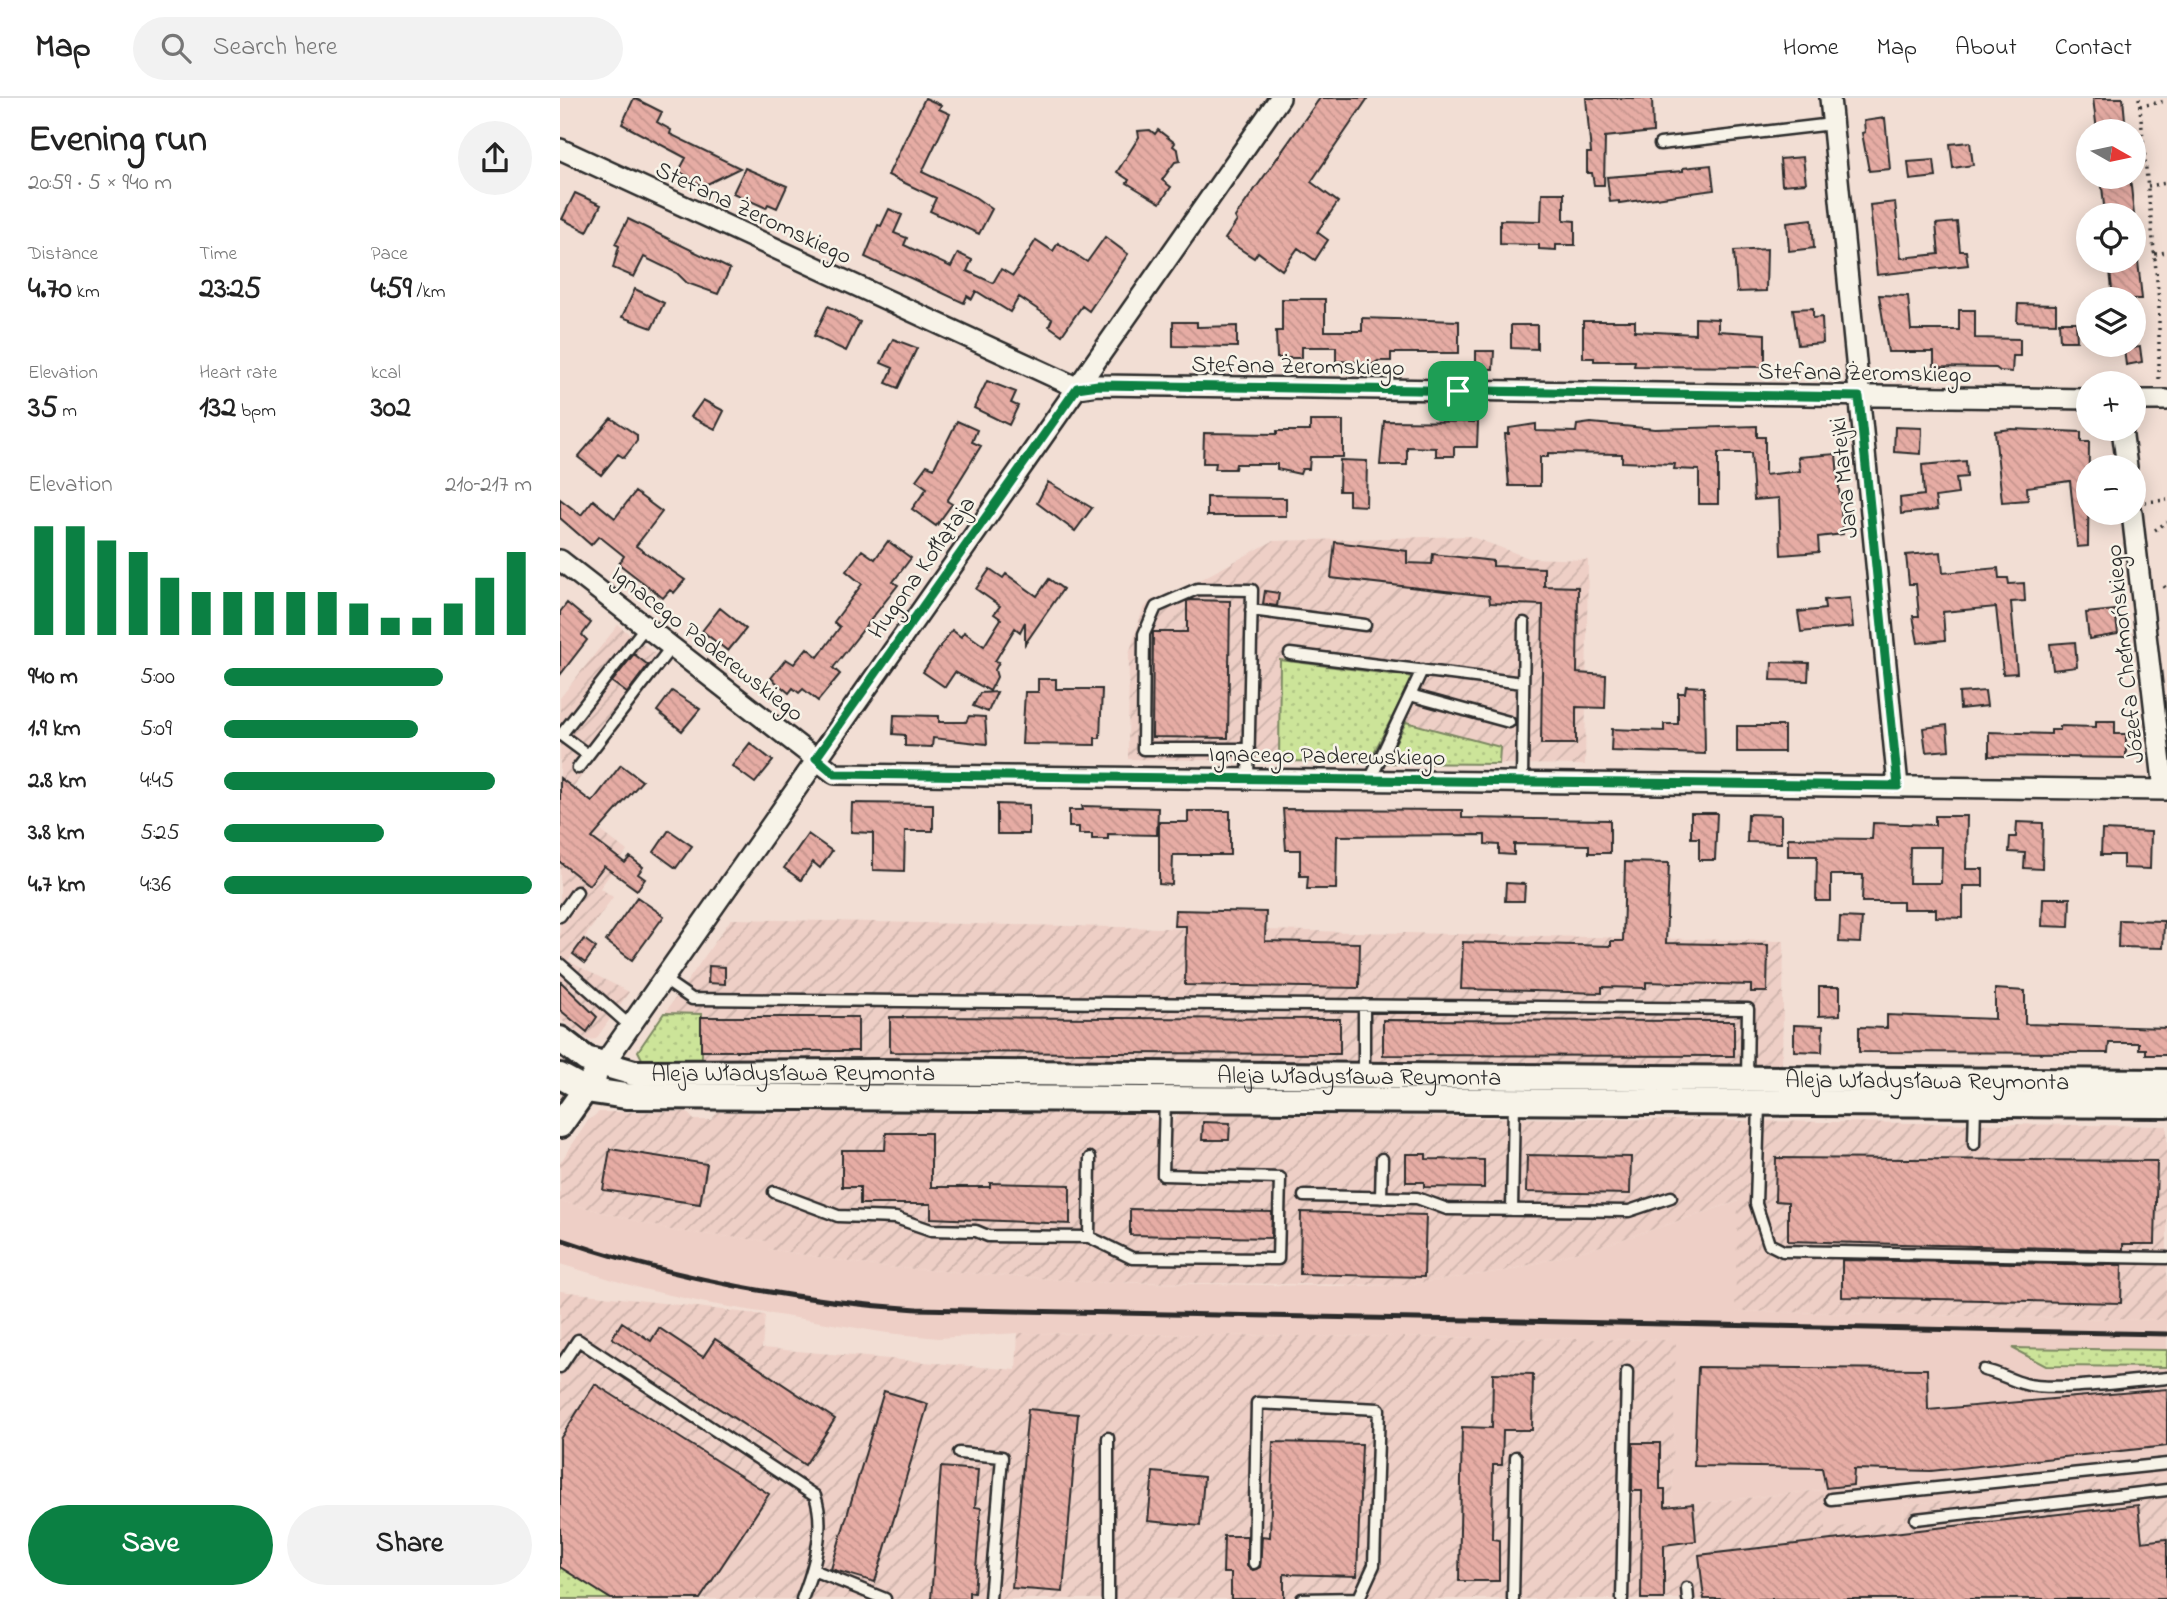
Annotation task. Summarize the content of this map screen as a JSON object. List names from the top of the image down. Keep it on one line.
{"streets":{"street":["Stefana Żeromskiego","Jana Matejki","Hugona Kołłątaja","Ignacego Paderewskiego","Józefa Chełmońskiego","Aleja Władysława Reymonta"]},"crossings":[["Stefana Żeromskiego","Jana Matejki"],["Stefana Żeromskiego","Hugona Kołłątaja"],["Jana Matejki","Ignacego Paderewskiego"],["Hugona Kołłątaja","Ignacego Paderewskiego"],["Hugona Kołłątaja","Aleja Władysława Reymonta"],["Ignacego Paderewskiego","Józefa Chełmońskiego"]],"north":"right","page":{"header":"Map","search":"Search here","nav":["Home","Map","About","Contact"],"heading":["Evening run","20:59 · 5 × 940 m"],"map_buttons":["+","−"],"stats":[["Distance","4.70 km"],["Time","23:25"],["Pace","4:59 /km"],["Elevation","35 m"],["Heart rate","132 bpm"],["kcal","302"]],"chart":["Elevation","210–217 m"],"list":[{"name":"940 m","note":"5:00"},{"name":"1.9 km","note":"5:09"},{"name":"2.8 km","note":"4:45"},{"name":"3.8 km","note":"5:25"},{"name":"4.7 km","note":"4:36"}],"buttons":["Save","Share"]}}
